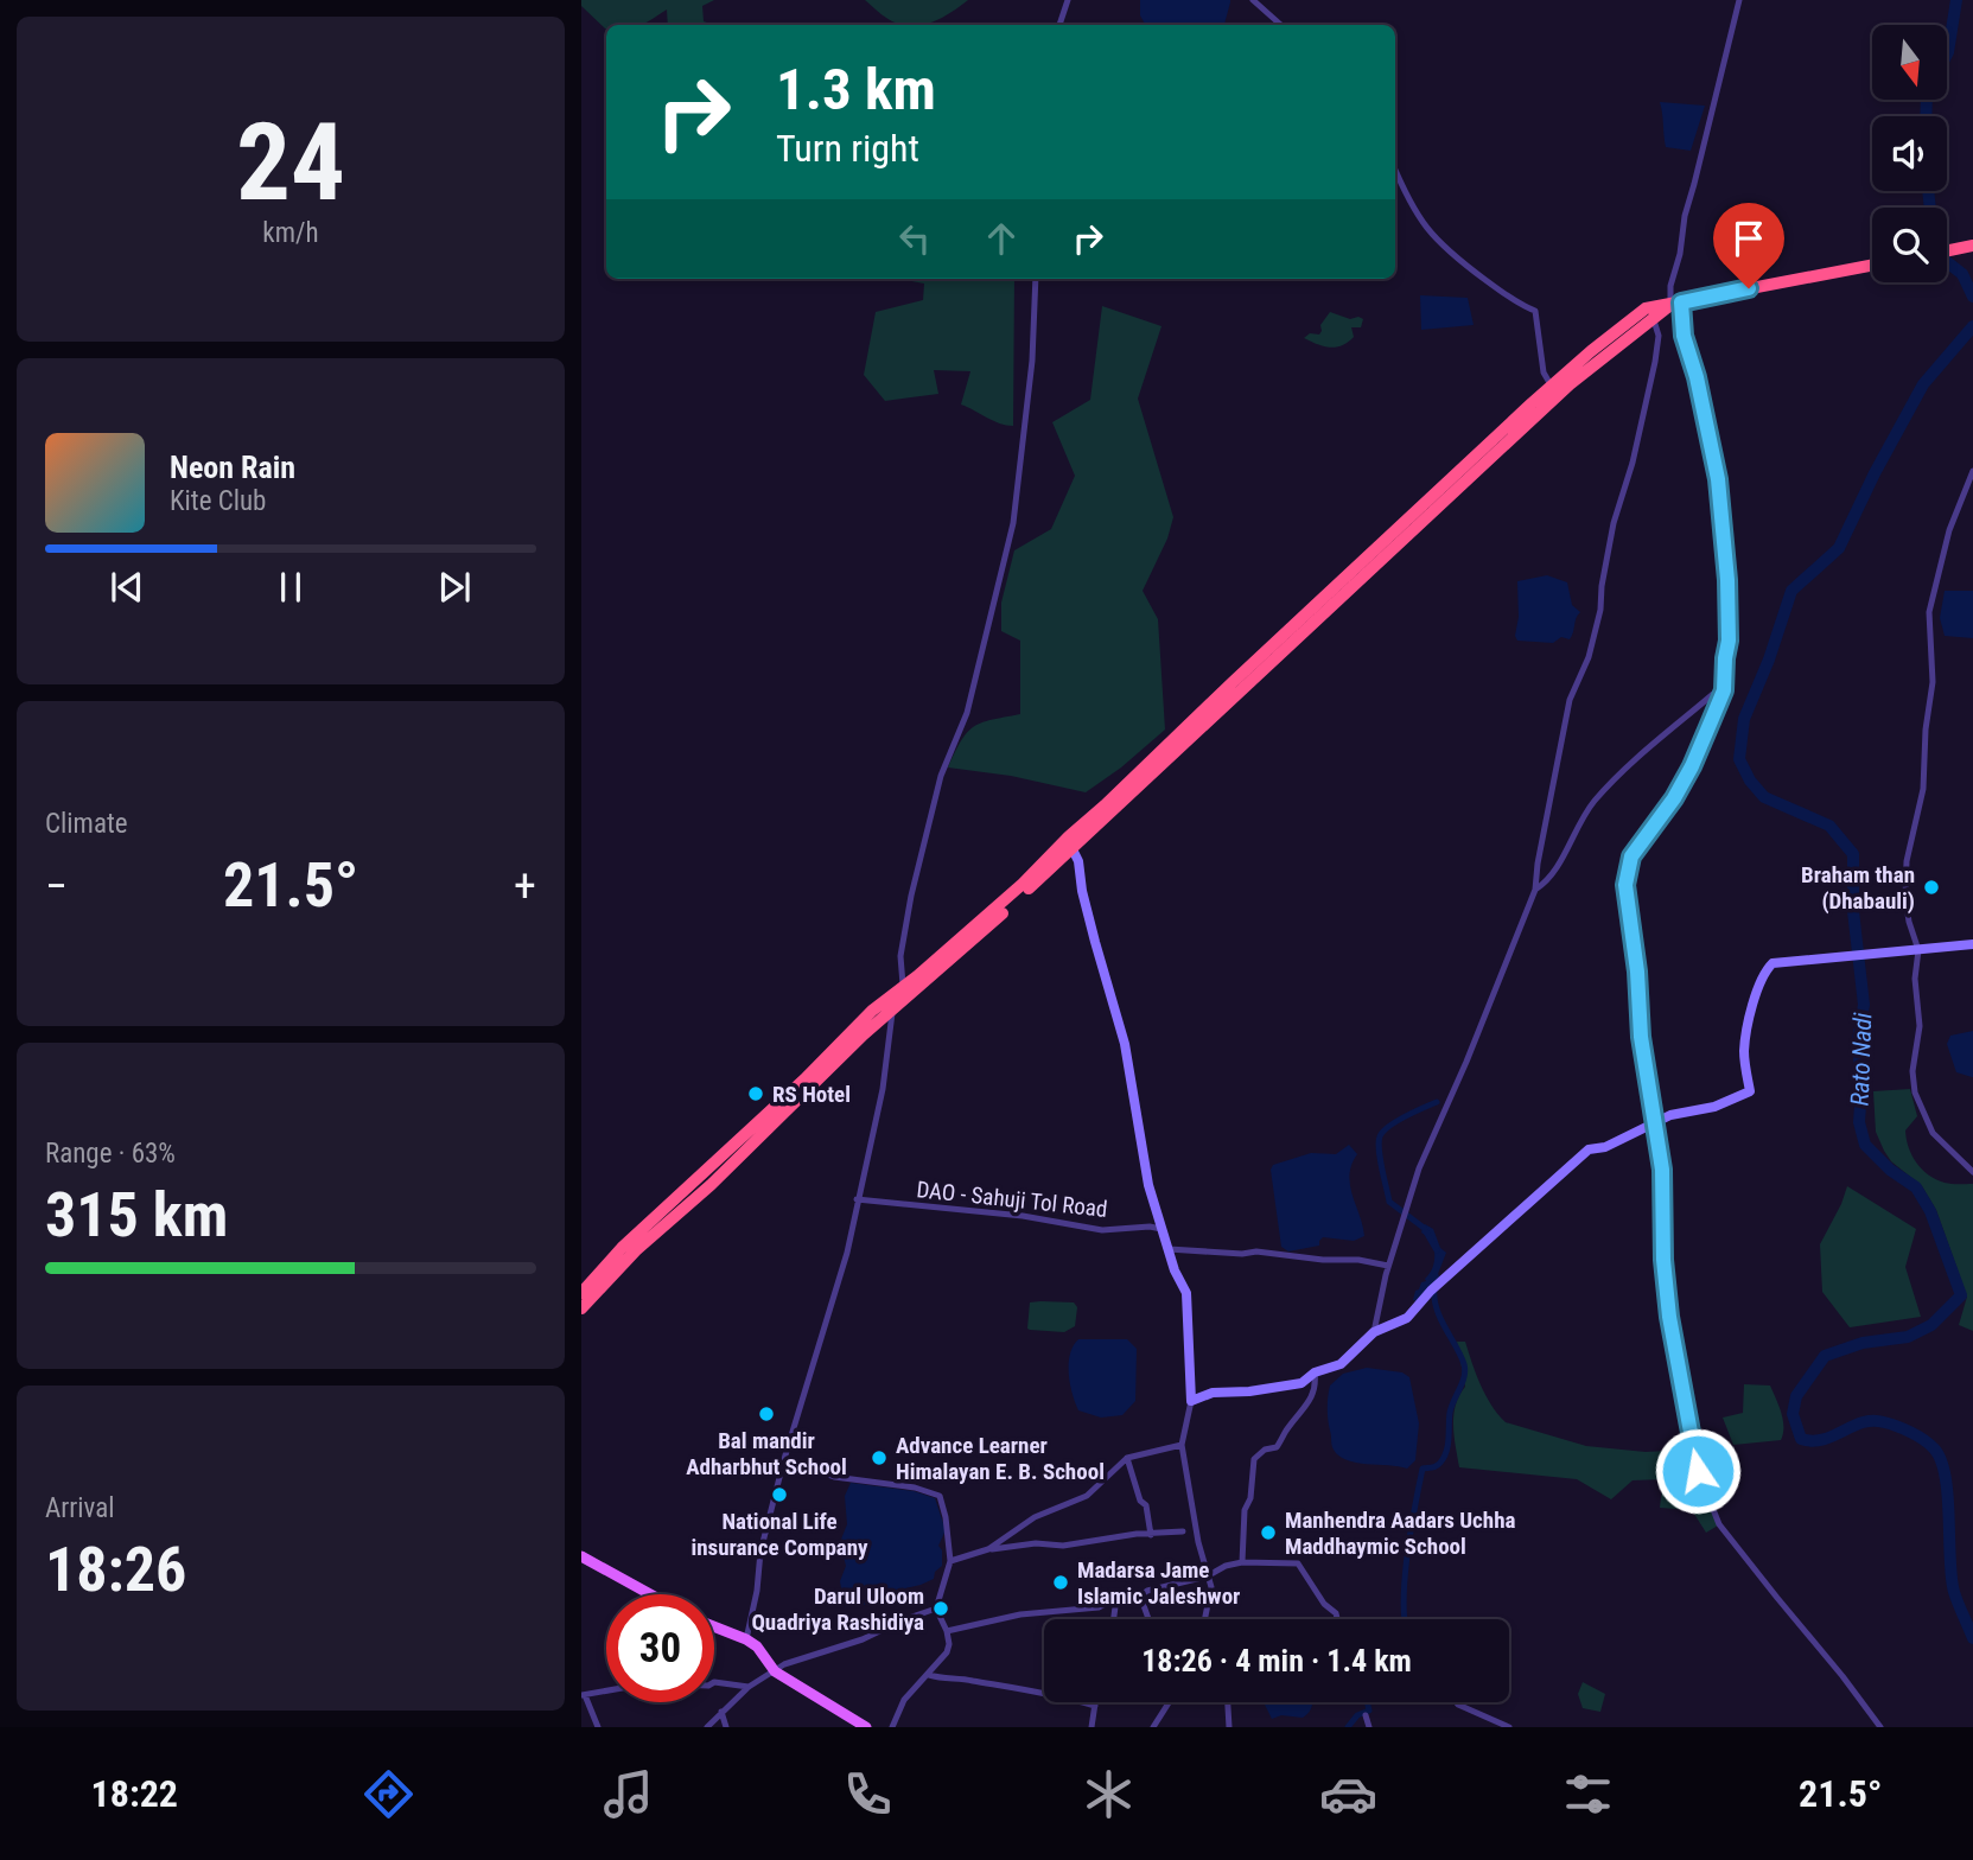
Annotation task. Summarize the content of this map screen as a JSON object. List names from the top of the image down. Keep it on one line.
{"streets":{"street":["DAO - Sahuji Tol Road"]},"water":["Rato Nadi"],"places":["Braham than (Dhabauli)","RS Hotel","Bal mandir Adharbhut School","Advance Learner Himalayan E. B. School","National Life insurance Company","Manhendra Aadars Uchha Maddhaymic School","Madarsa Jame Islamic Jaleshwor","Darul Uloom Quadriya Rashidiya"],"north":"bottom","page":{"tile":[["24","km/h"],"Climate",["Range · 63%","315 km"],["Arrival","18:26"]],"turn":["1.3 km","Turn right"],"song":["Neon Rain","Kite Club"],"heat":["−","21.5°","+"],"limit":"30","trip":"18:26 · 4 min · 1.4 km","tabs":["18:22","21.5°"]}}
